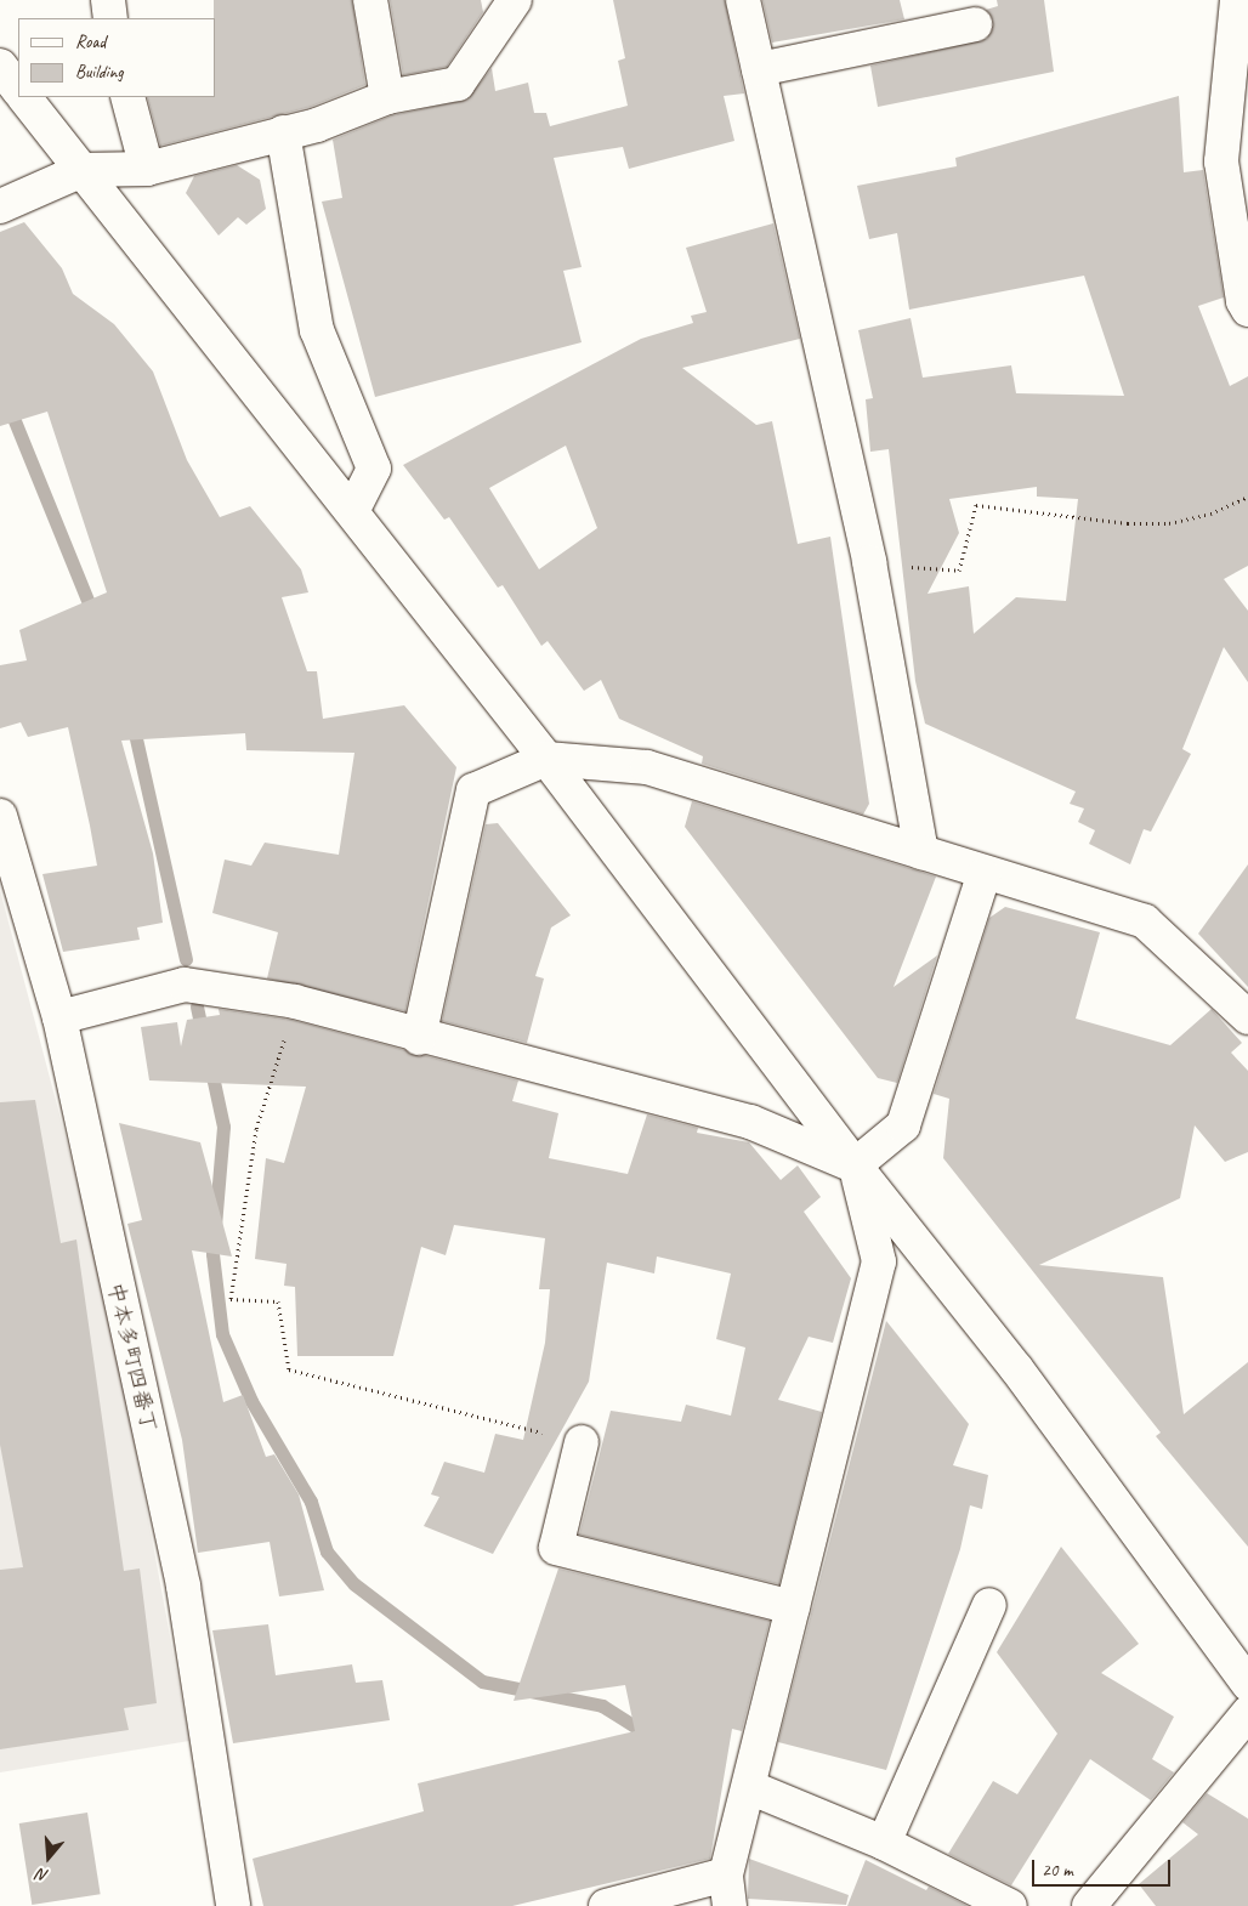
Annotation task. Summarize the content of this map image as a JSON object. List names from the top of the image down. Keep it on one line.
{"streets":{"street":["中本多町四番丁"]},"legend":["Road","Building"],"scale_bar":"20 m","north":"bottom"}
